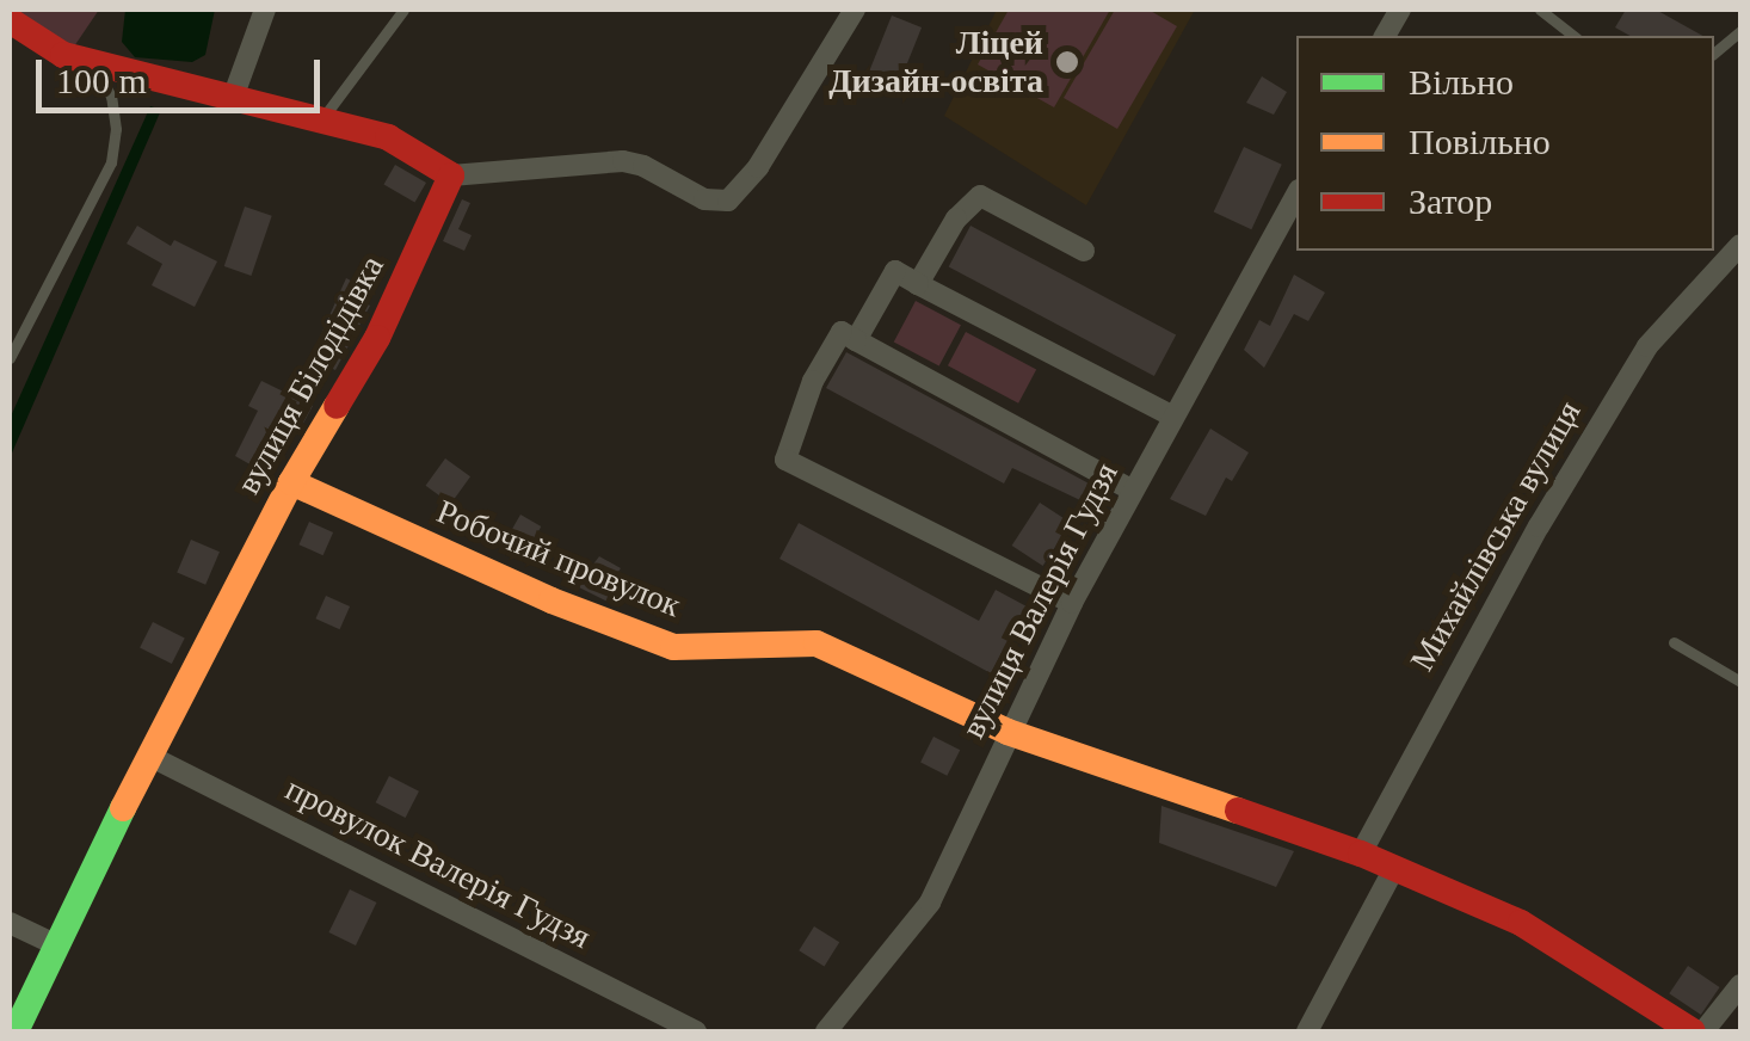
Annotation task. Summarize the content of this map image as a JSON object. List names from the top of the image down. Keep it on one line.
{"streets":{"street":["вулиця Білодідівка","Михайлівська вулиця","Робочий провулок","вулиця Валерія Гудзя","провулок Валерія Гудзя"]},"crossings":[["вулиця Білодідівка","Робочий провулок"],["вулиця Білодідівка","провулок Валерія Гудзя"],["Михайлівська вулиця","Робочий провулок"],["Робочий провулок","вулиця Валерія Гудзя"]],"places":["Ліцей Дизайн-освіта"],"legend":["Вільно","Повільно","Затор"],"scale_bar":"100 m"}
